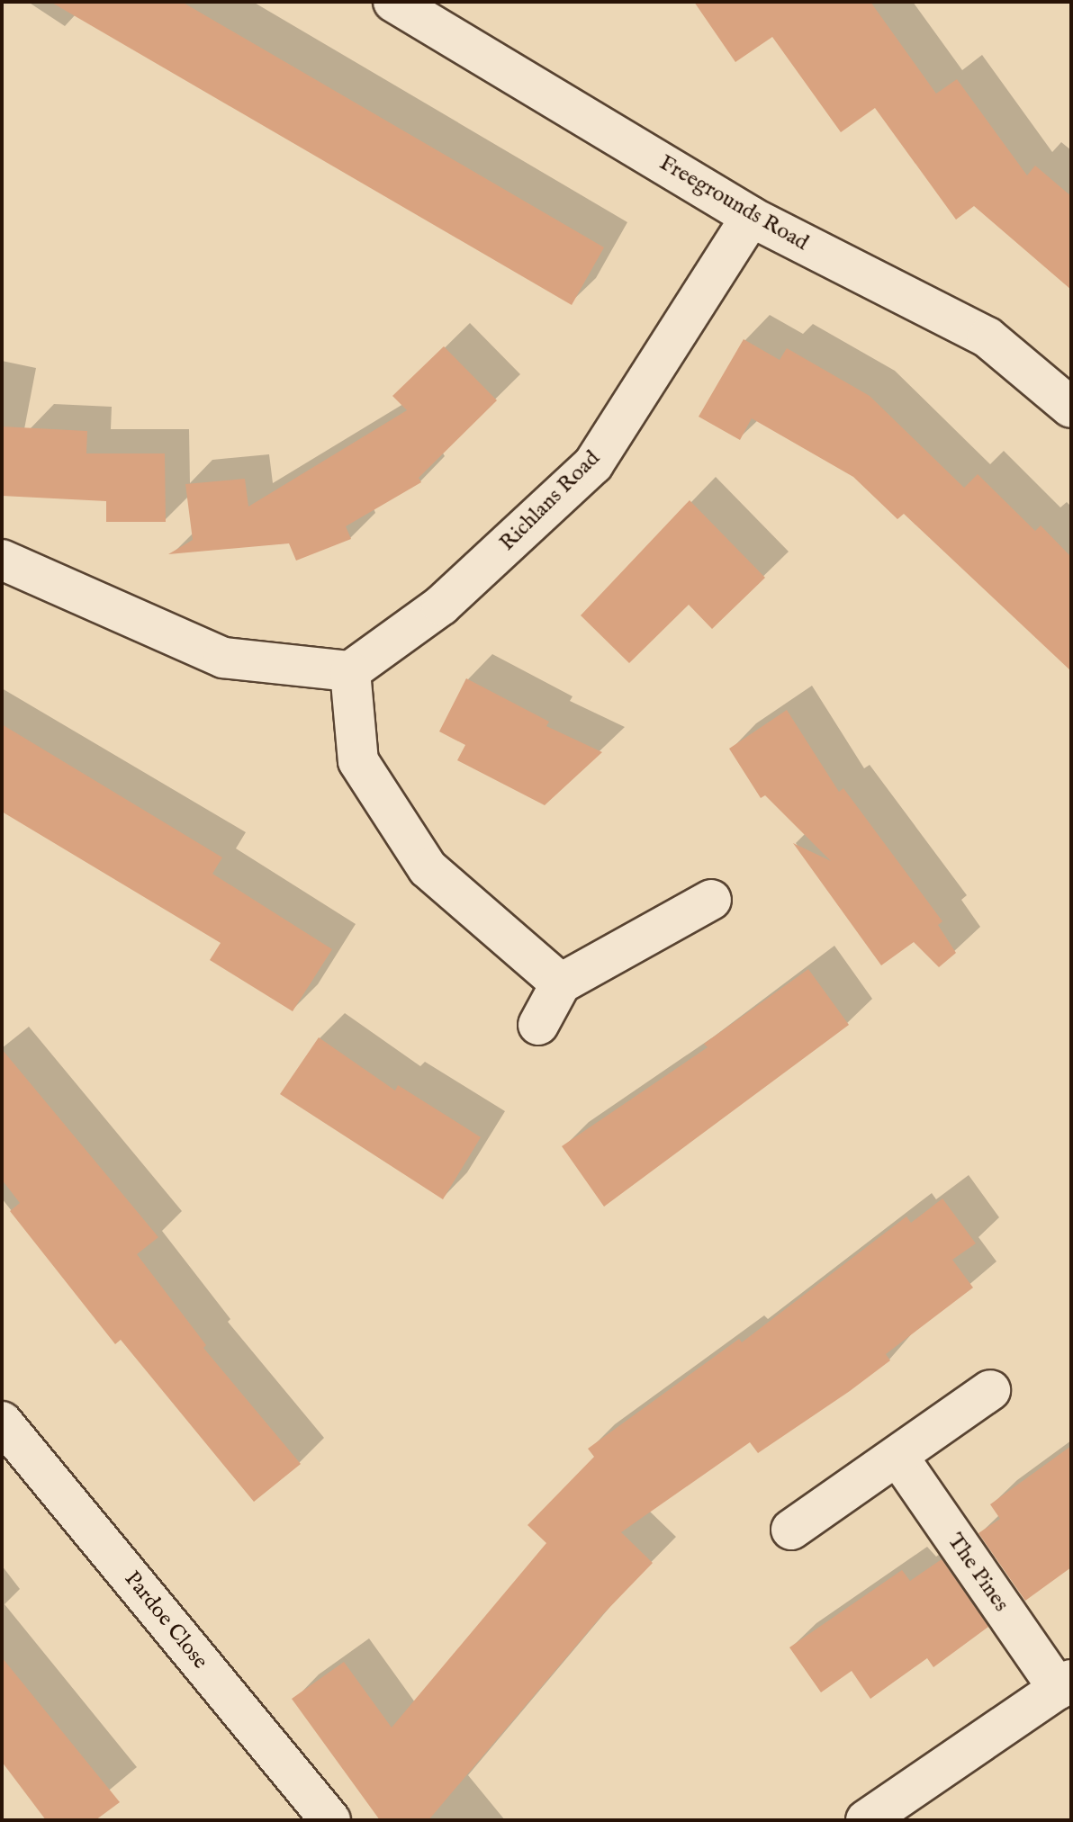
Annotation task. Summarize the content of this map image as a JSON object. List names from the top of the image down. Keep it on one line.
{"streets":{"street":["Freegrounds Road","Richlans Road","The Pines","Pardoe Close"]},"crossings":[["Freegrounds Road","Richlans Road"]]}
